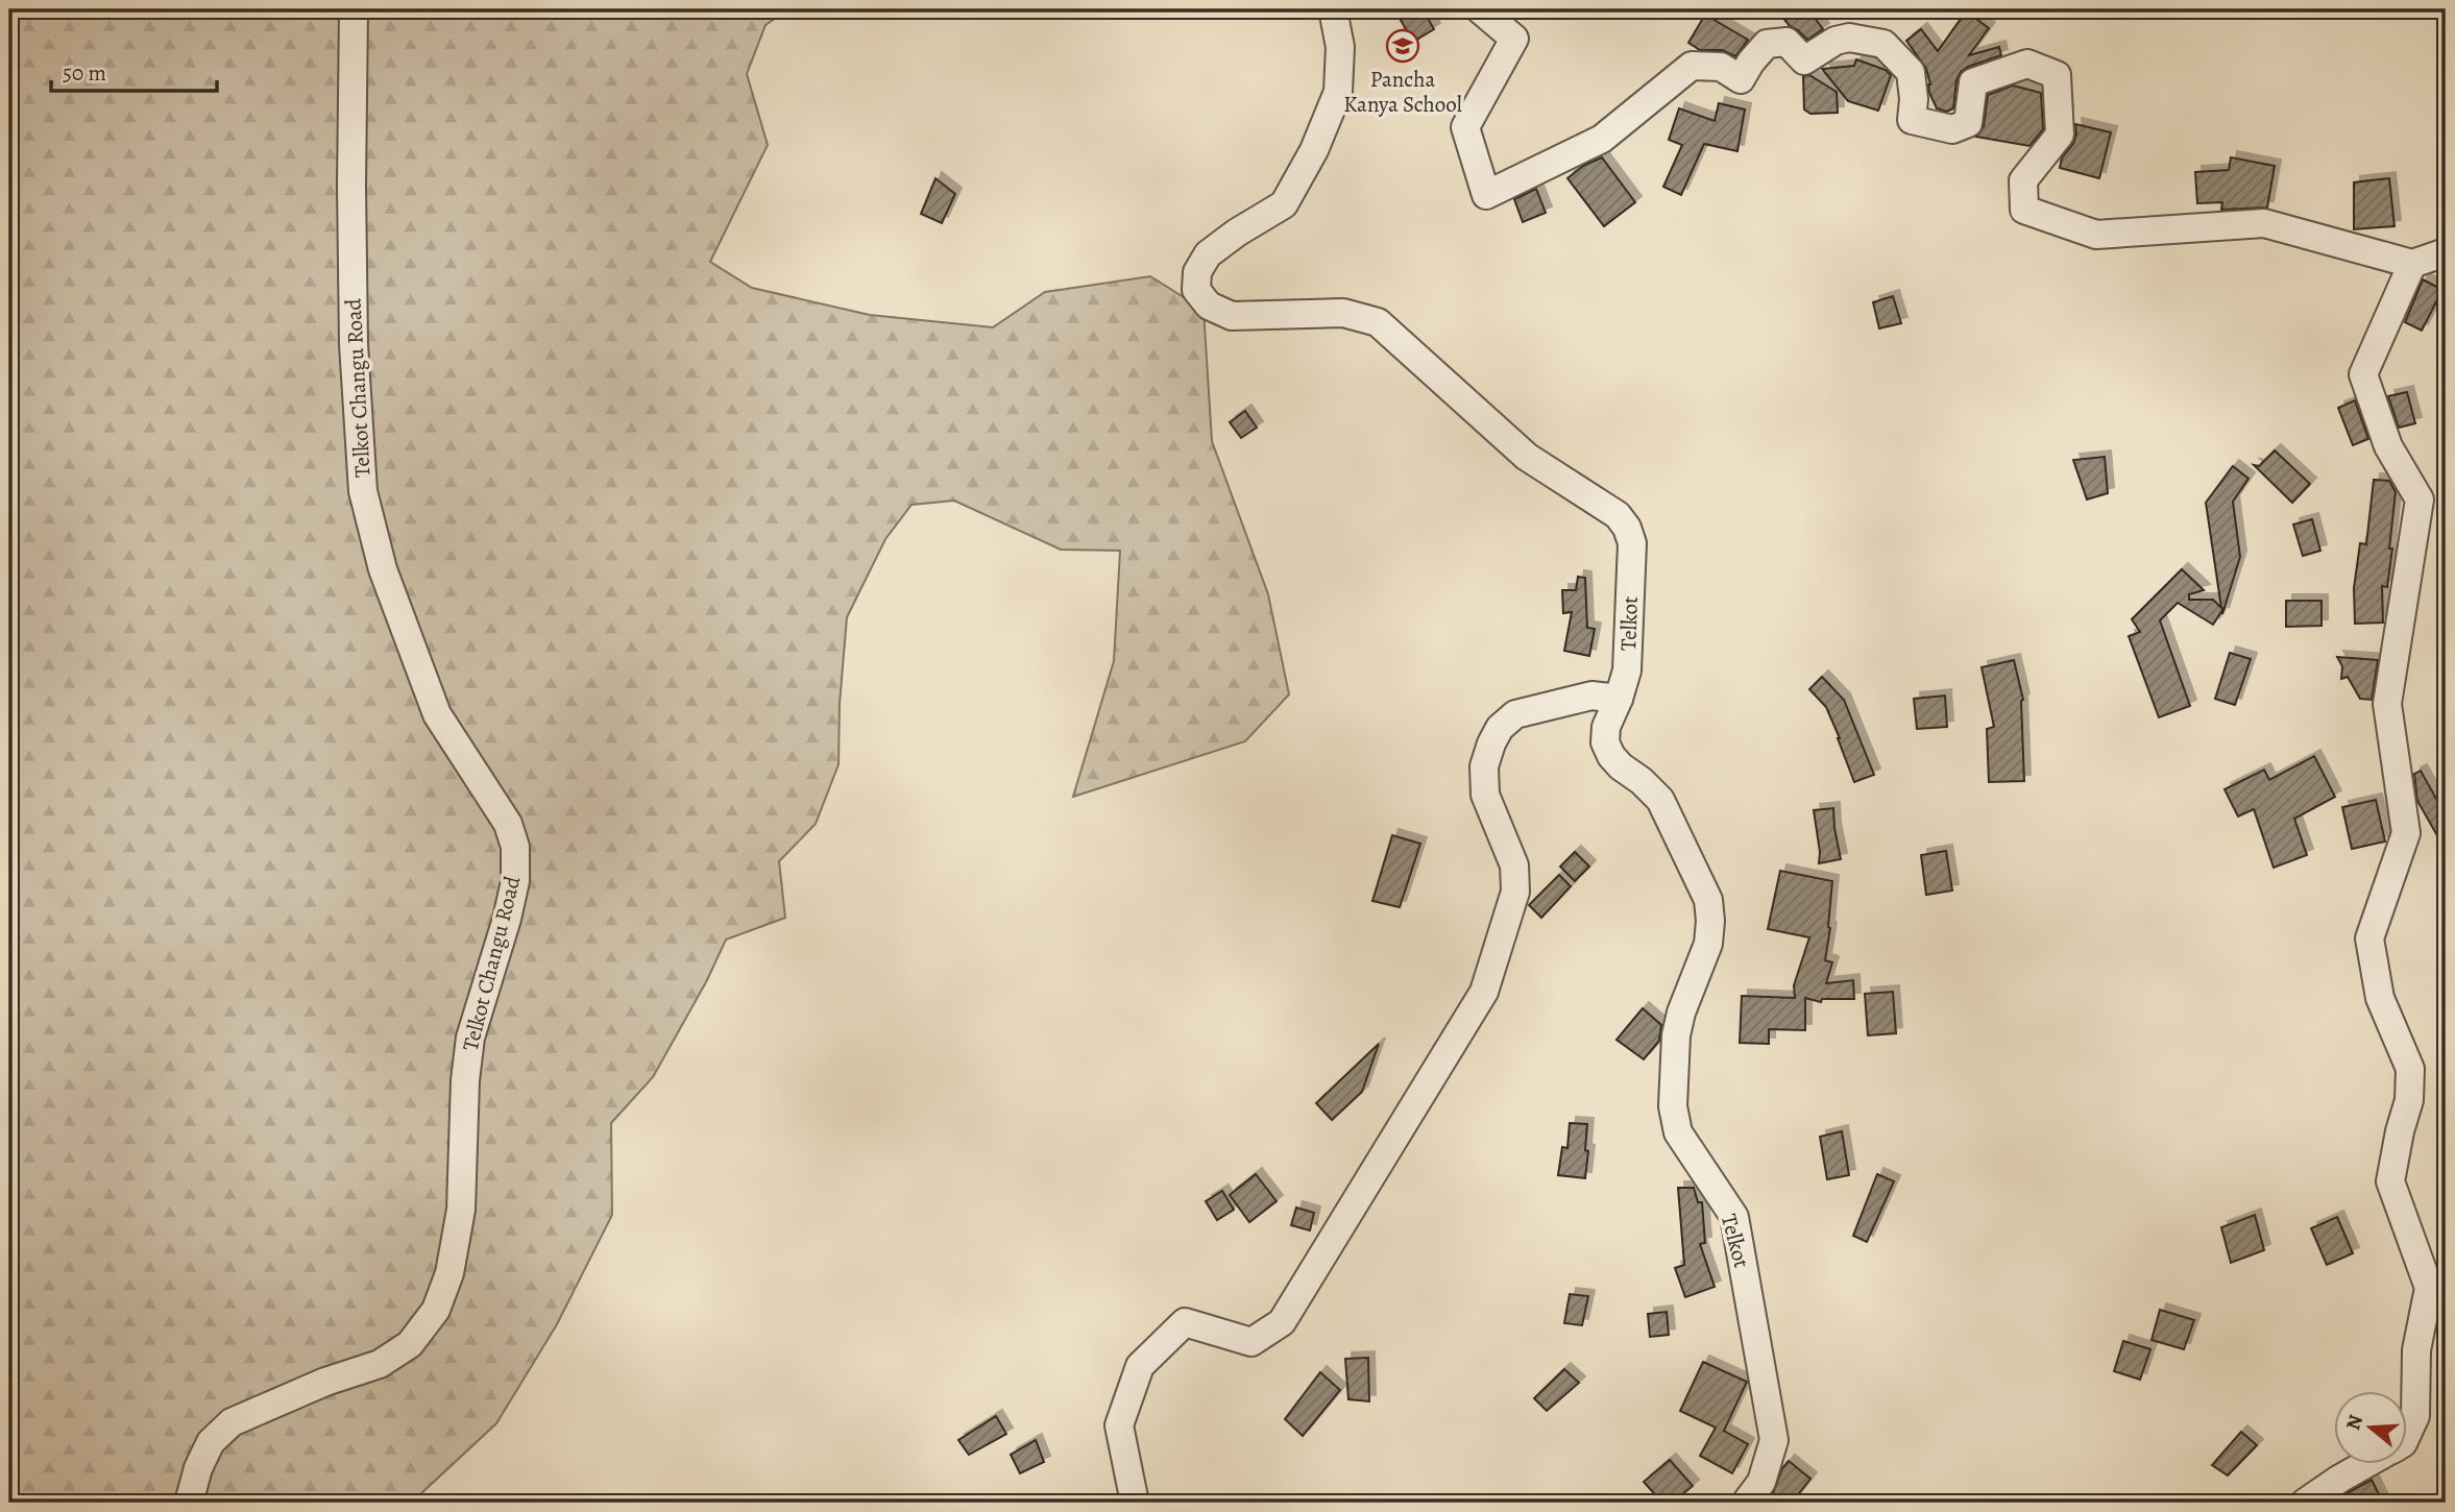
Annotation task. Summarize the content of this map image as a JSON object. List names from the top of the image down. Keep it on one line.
{"streets":{"street":["Telkot Changu Road","Telkot"]},"places":{"school or university":["Pancha Kanya School"]},"scale_bar":"50 m","north":"left"}
